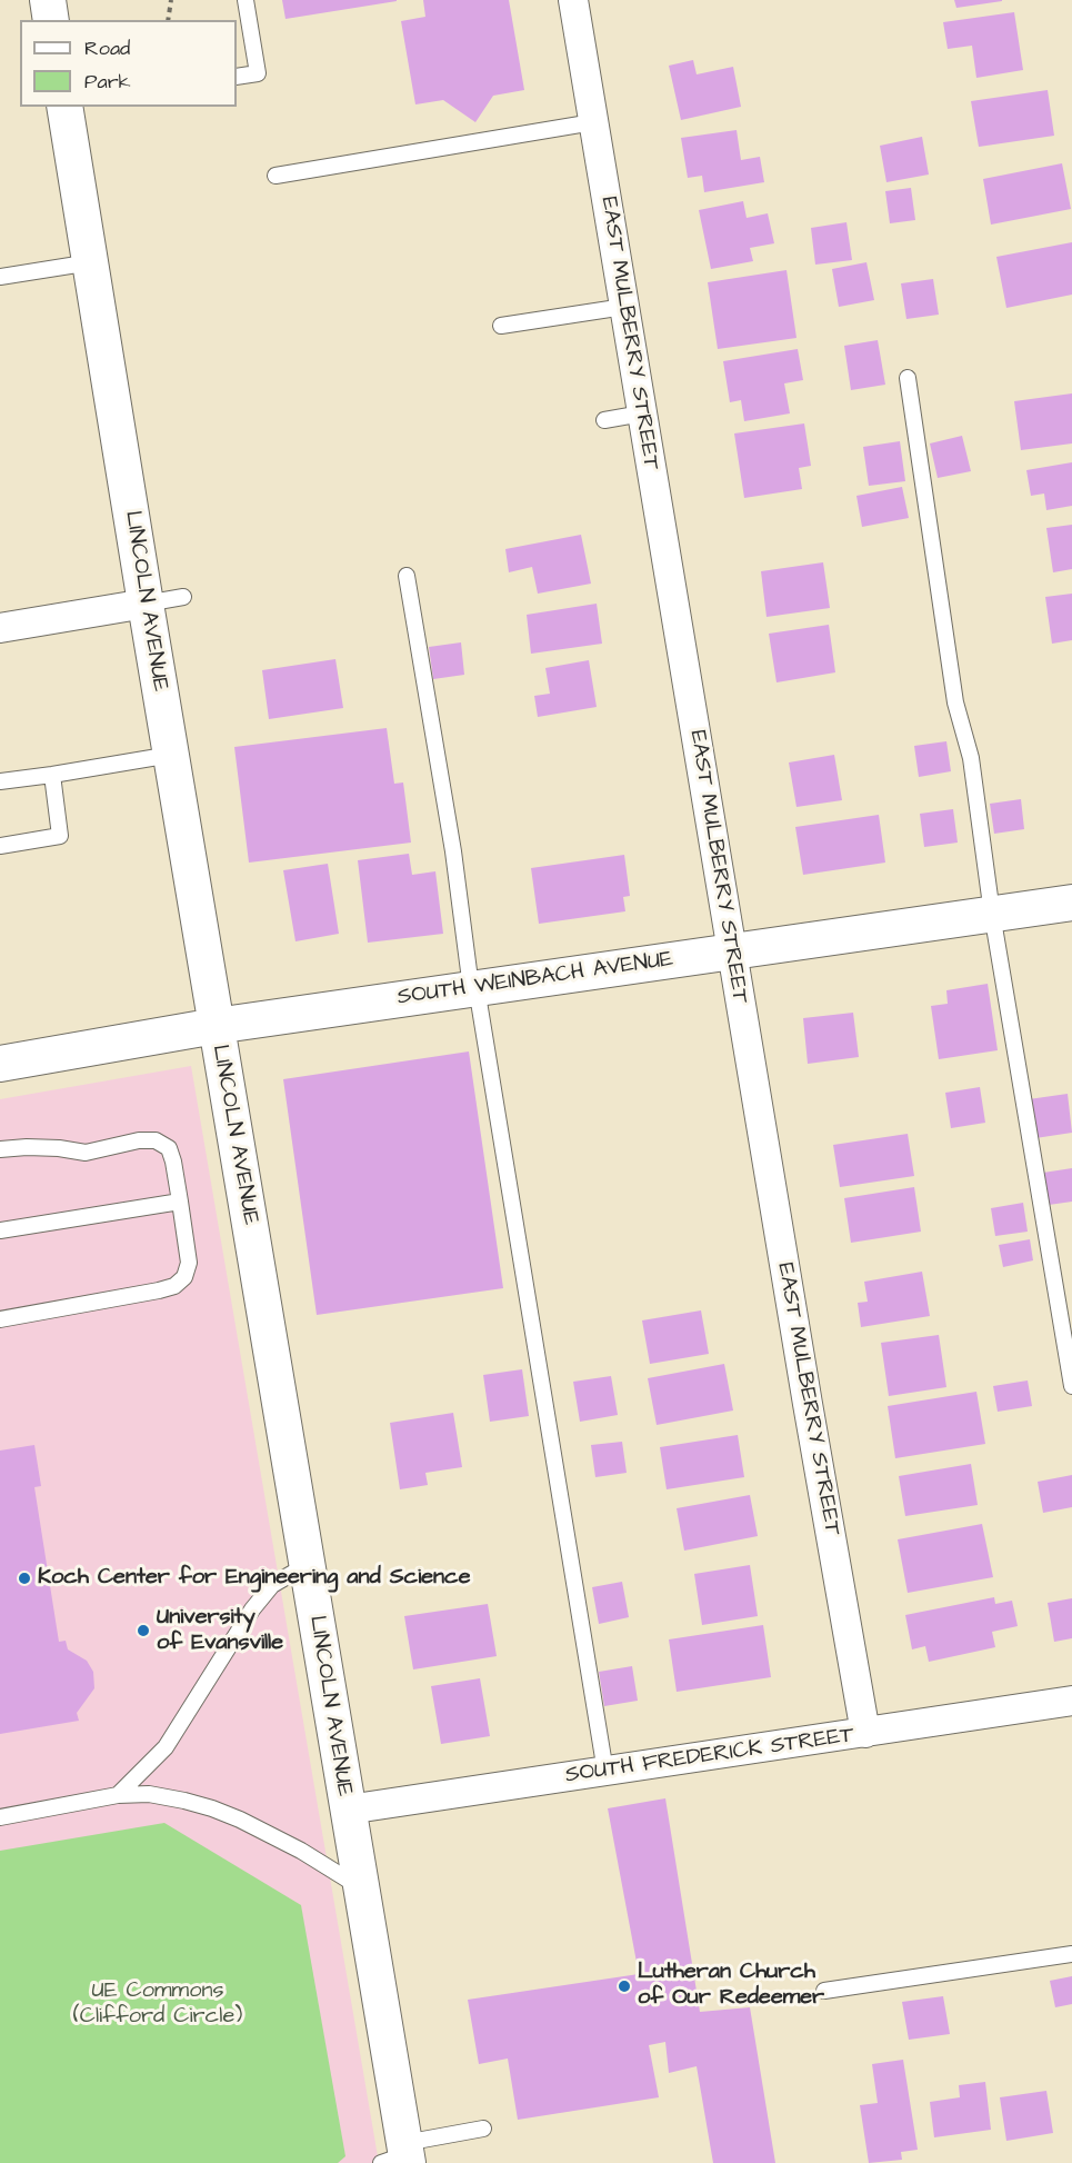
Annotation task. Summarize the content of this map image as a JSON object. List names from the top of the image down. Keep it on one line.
{"streets":{"street":["EAST MULBERRY STREET","LINCOLN AVENUE","SOUTH WEINBACH AVENUE","SOUTH FREDERICK STREET"]},"crossings":[["EAST MULBERRY STREET","SOUTH WEINBACH AVENUE"],["EAST MULBERRY STREET","SOUTH FREDERICK STREET"],["LINCOLN AVENUE","SOUTH WEINBACH AVENUE"],["LINCOLN AVENUE","SOUTH FREDERICK STREET"]],"parks":["UE Commons (Clifford Circle)"],"places":["Koch Center for Engineering and Science","University of Evansville","Lutheran Church of Our Redeemer"],"legend":["Road","Park"]}
